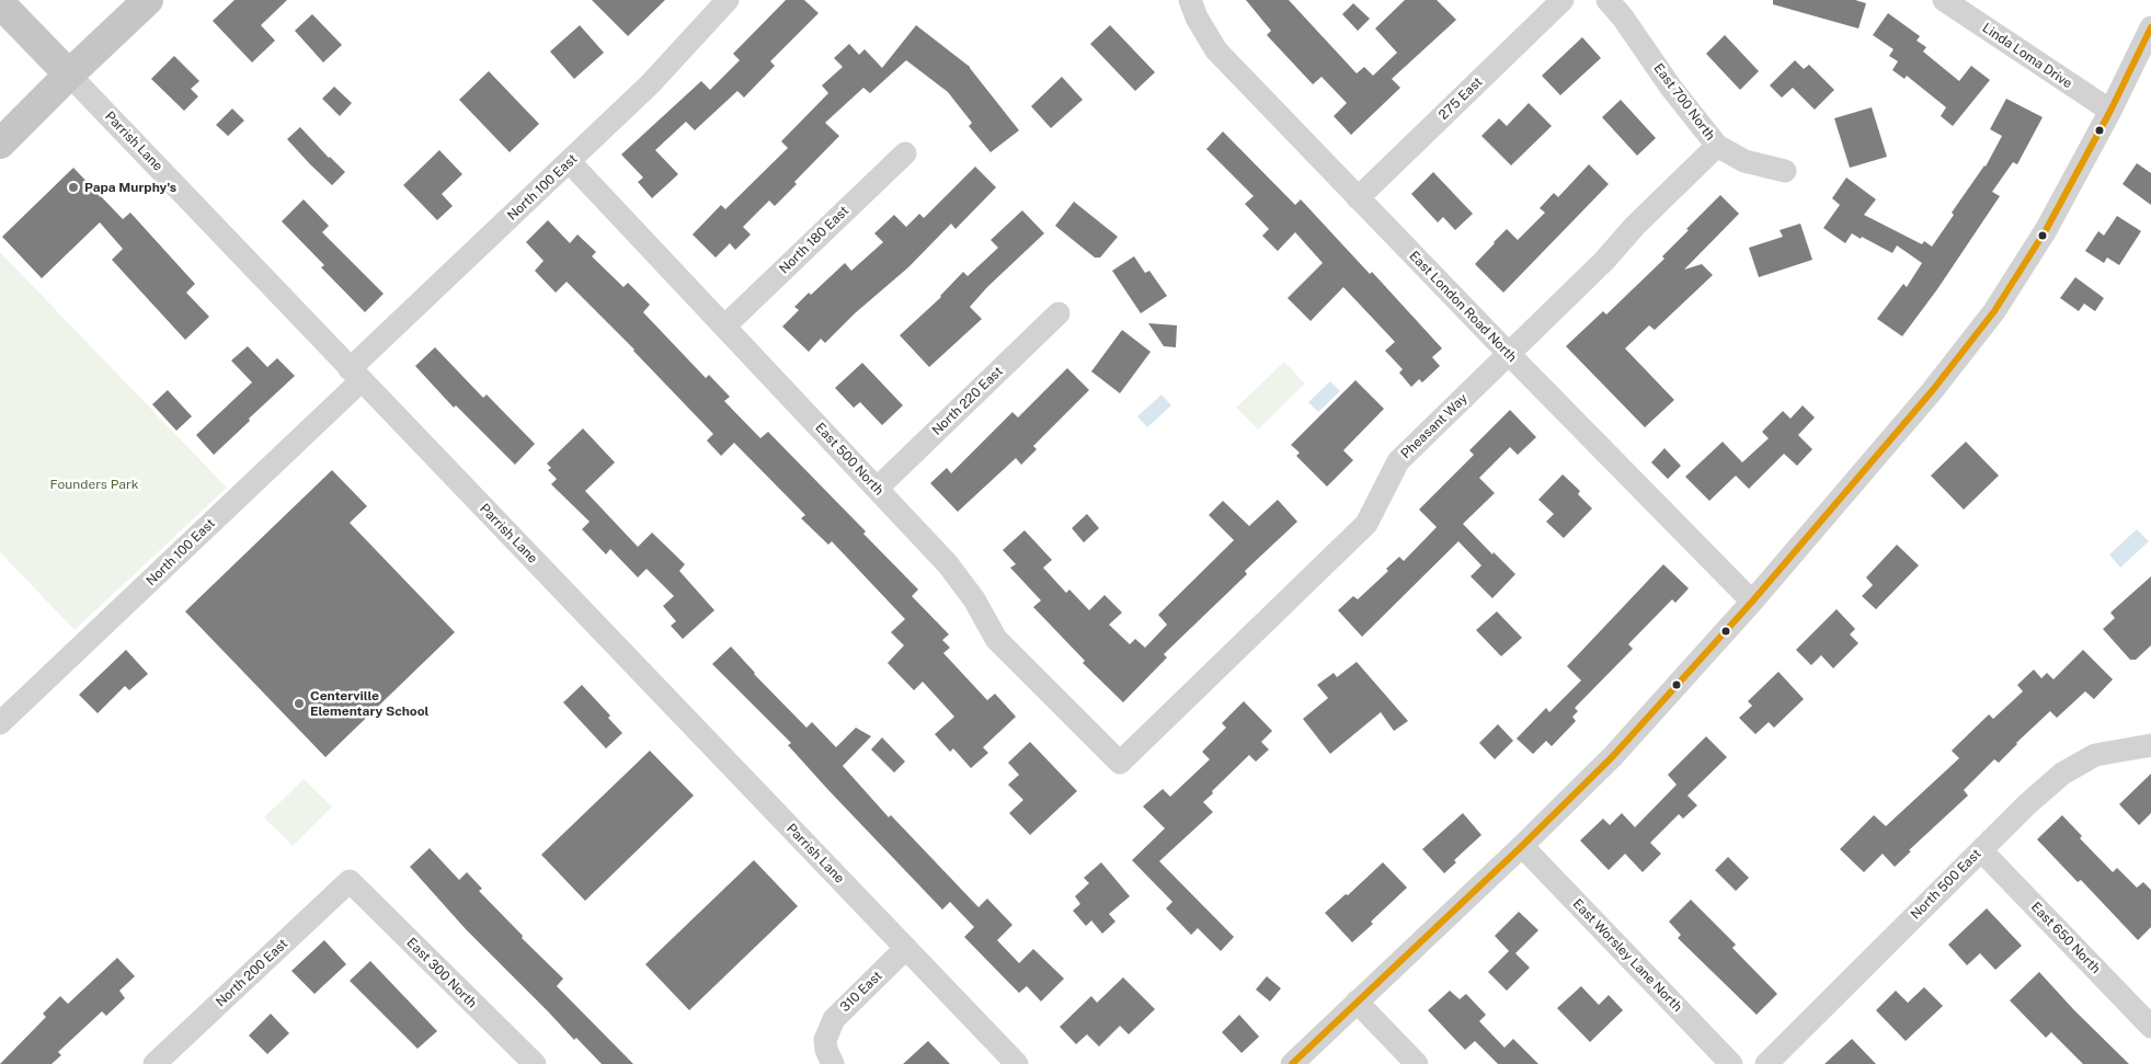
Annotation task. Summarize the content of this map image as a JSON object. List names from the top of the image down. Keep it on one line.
{"streets":{"main road":["Parrish Lane"],"street":["Linda Loma Drive","275 East","East 700 North","North 100 East","North 180 East","East London Road North","North 220 East","Pheasant Way","East 500 North","North 500 East","East 650 North","East Worsley Lane North","North 200 East","East 300 North","310 East"]},"crossings":[["275 East","East London Road North"],["East 700 North","Pheasant Way"],["Parrish Lane","North 100 East"],["Parrish Lane","310 East"],["North 100 East","East 500 North"],["North 180 East","East 500 North"],["East London Road North","Pheasant Way"],["North 220 East","East 500 North"],["Pheasant Way","East 500 North"],["North 500 East","East 650 North"],["North 200 East","East 300 North"]],"parks":["Founders Park"],"places":["Papa Murphy's","Centerville Elementary School"]}
